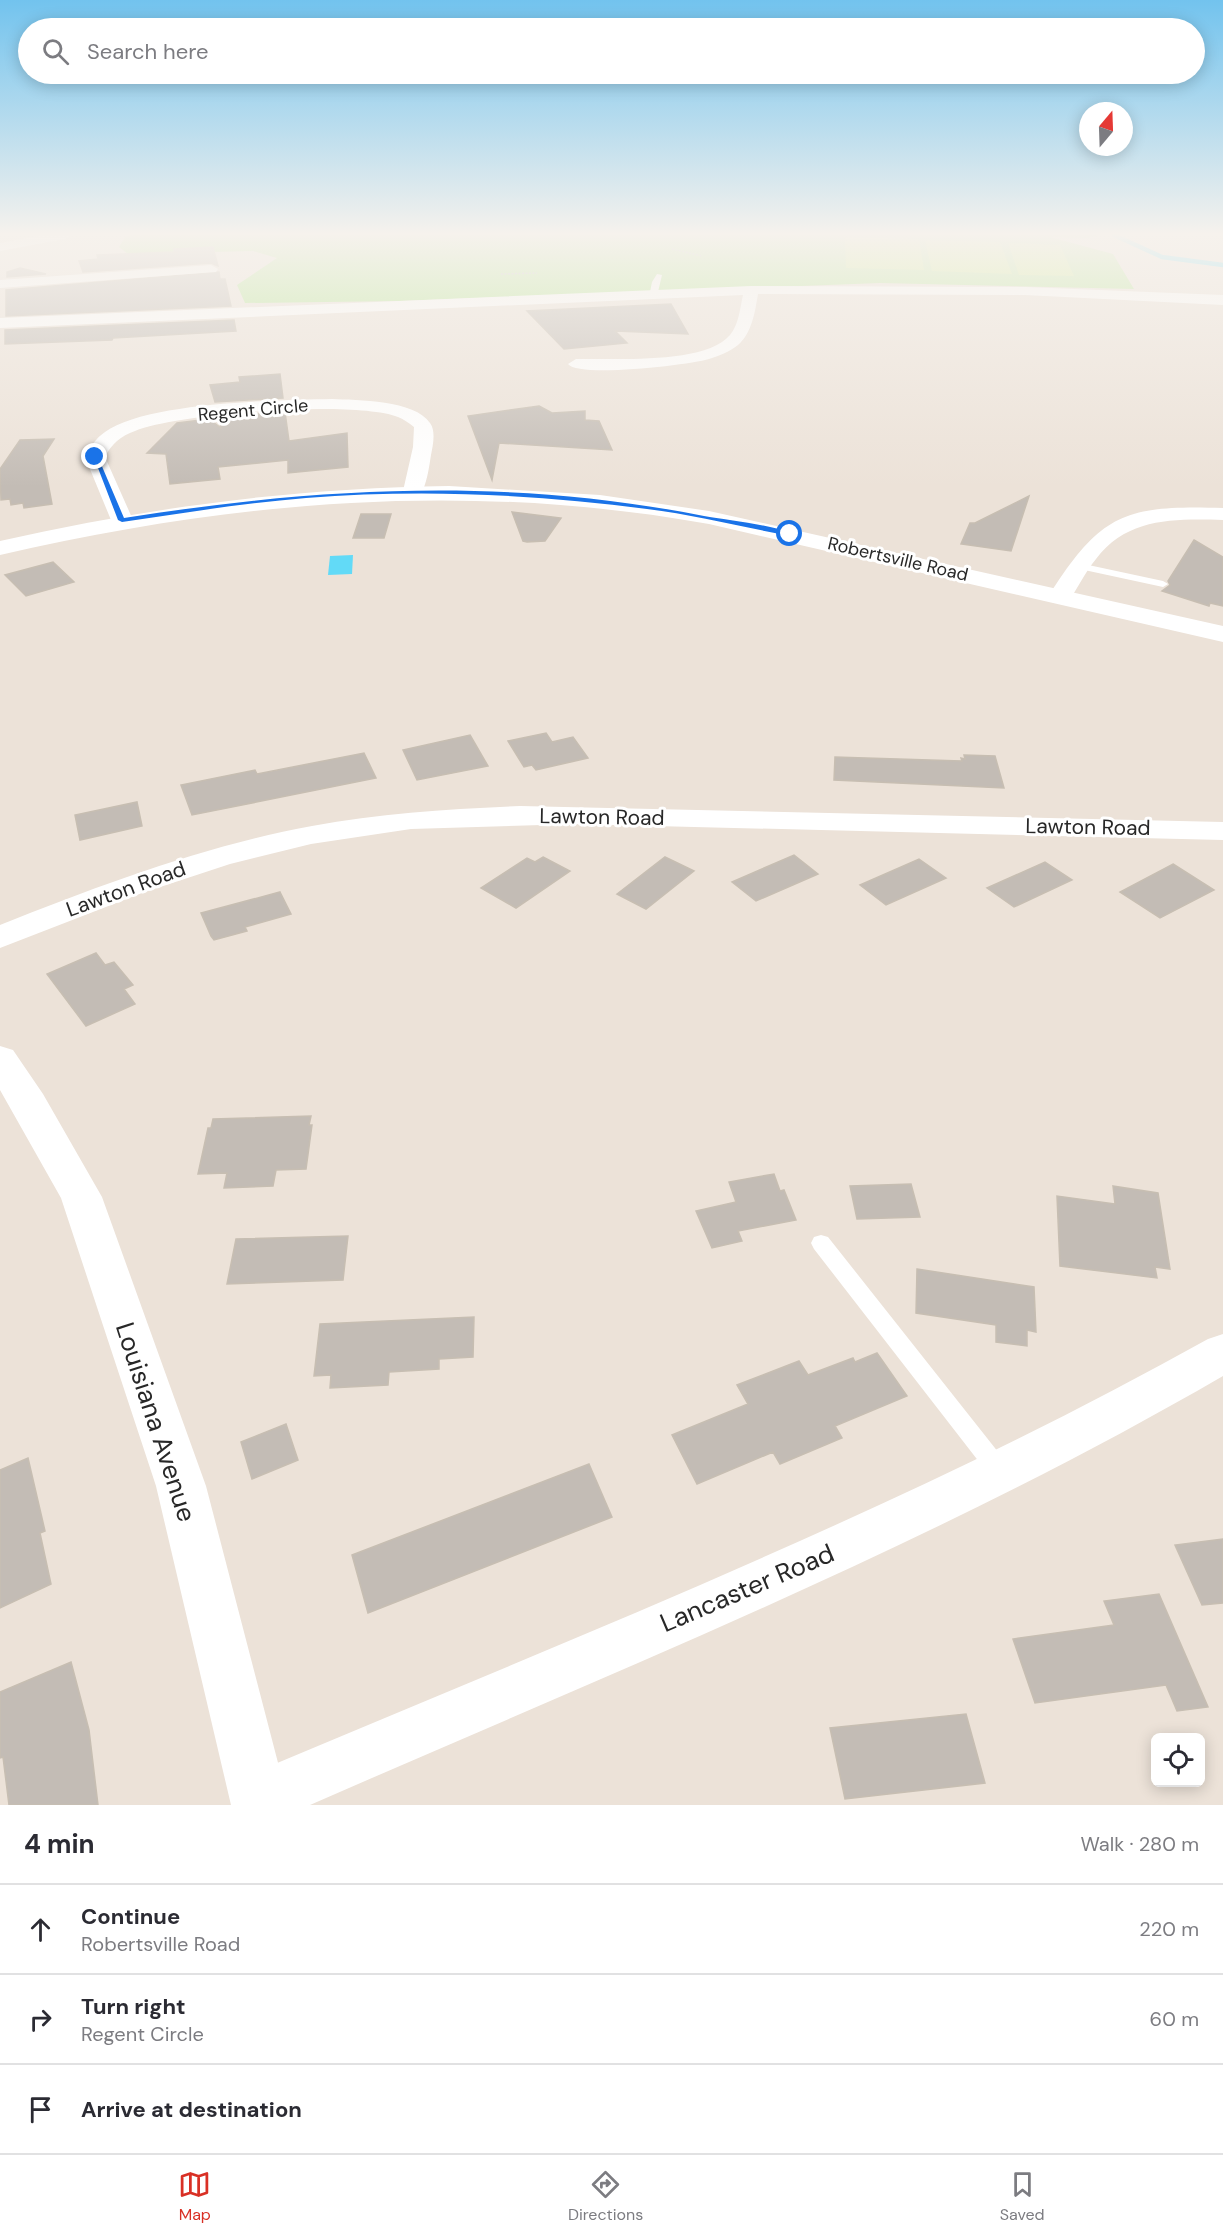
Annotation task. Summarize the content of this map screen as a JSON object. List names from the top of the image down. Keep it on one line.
{"streets":{"street":["Regent Circle","Robertsville Road","Lawton Road","Louisiana Avenue","Lancaster Road"]},"crossings":[["Regent Circle","Robertsville Road"],["Louisiana Avenue","Lancaster Road"]],"north":"top","page":{"search":"Search here","heading":["4 min","Walk · 280 m"],"list":[["Continue","Robertsville Road","220 m"],["Turn right","Regent Circle","60 m"],"Arrive at destination"],"nav":["Map","Directions","Saved"]}}
